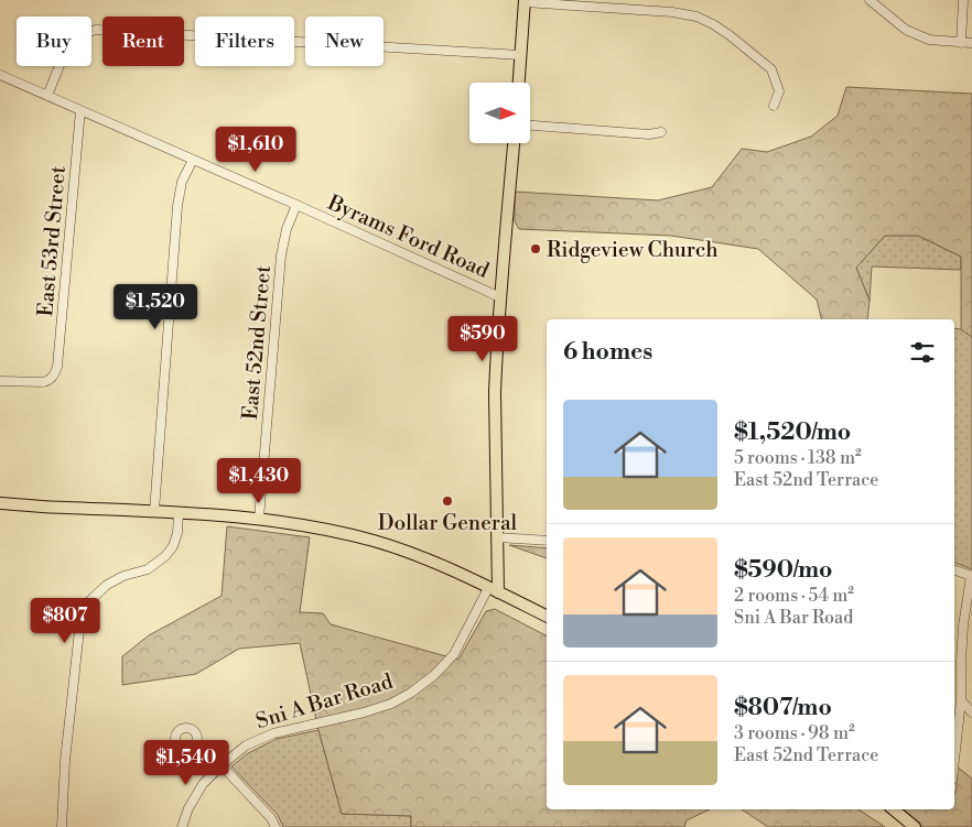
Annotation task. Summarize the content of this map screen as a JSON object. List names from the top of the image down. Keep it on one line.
{"streets":{"main road":["Sni A Bar Road"],"street":["Byrams Ford Road","East 53rd Street","East 52nd Street"]},"crossings":[["Byrams Ford Road","East 53rd Street"],["Byrams Ford Road","East 52nd Street"],["Byrams Ford Road","Sni A Bar Road"]],"places":["Ridgeview Church","Dollar General"],"north":"right","page":{"chip":["Buy","Rent","Filters","New"],"price":["$1,610","$1,520","$590","$1,430","$807","$1,540"],"heading":"6 homes","list":[{"name":"$1,520/mo","note":"5 rooms · 138 m² · East 52nd Terrace"},{"name":"$590/mo","note":"2 rooms · 54 m² · Sni A Bar Road"},{"name":"$807/mo","note":"3 rooms · 98 m² · East 52nd Terrace"}]}}
